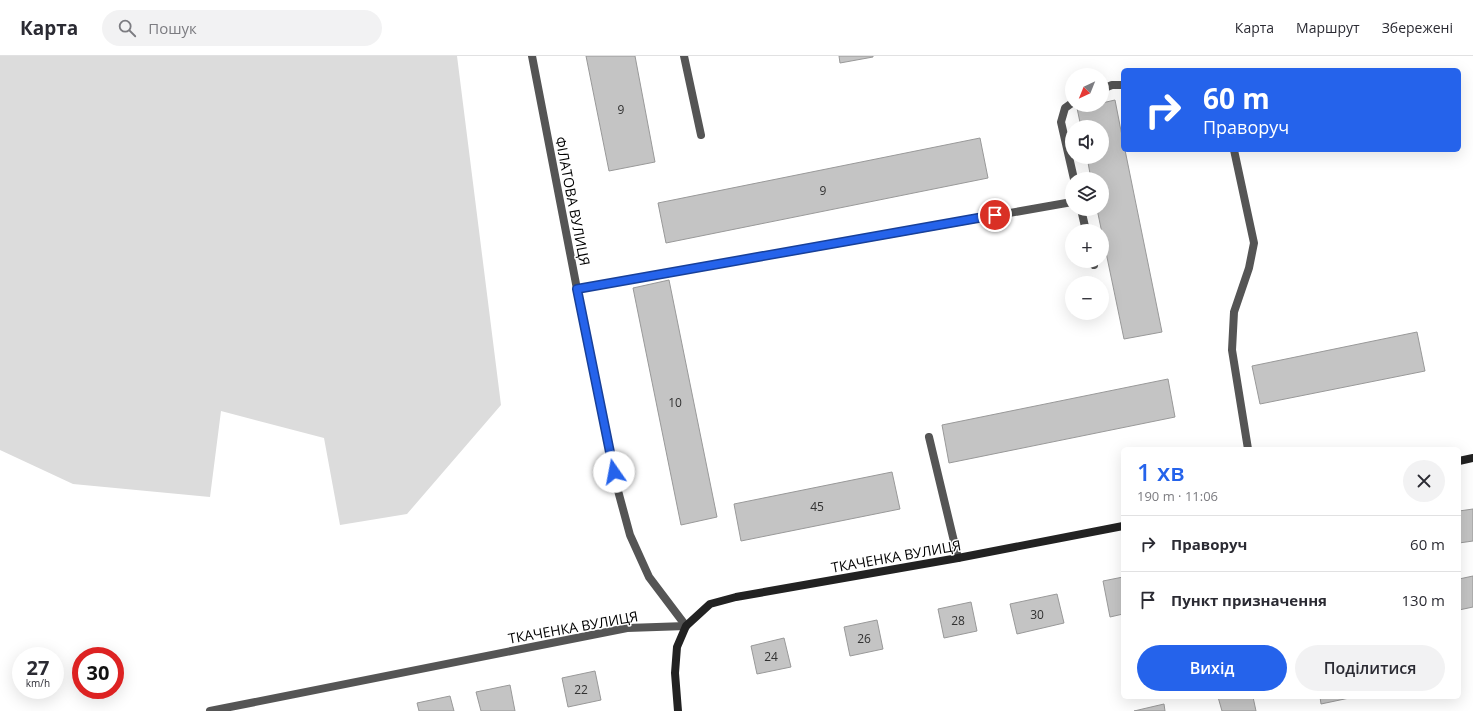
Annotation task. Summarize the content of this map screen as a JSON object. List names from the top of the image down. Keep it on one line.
{"streets":{"street":["ФІЛАТОВА ВУЛИЦЯ","ТКАЧЕНКА ВУЛИЦЯ"]},"crossings":[["ФІЛАТОВА ВУЛИЦЯ","ТКАЧЕНКА ВУЛИЦЯ"]],"house_numbers":["9","9","10","45","30","28","26","24","22"],"north":"bottom left","page":{"header":"Карта","search":"Пошук","nav":["Карта","Маршрут","Збережені"],"map_buttons":["+","−"],"turn":["60 m","Праворуч"],"heading":["1 хв","190 m · 11:06"],"list":[{"name":"Праворуч","value":"60 m"},{"name":"Пункт призначення","value":"130 m"}],"buttons":["Вихід","Поділитися"],"speed":"27 km/h","limit":"30"}}
